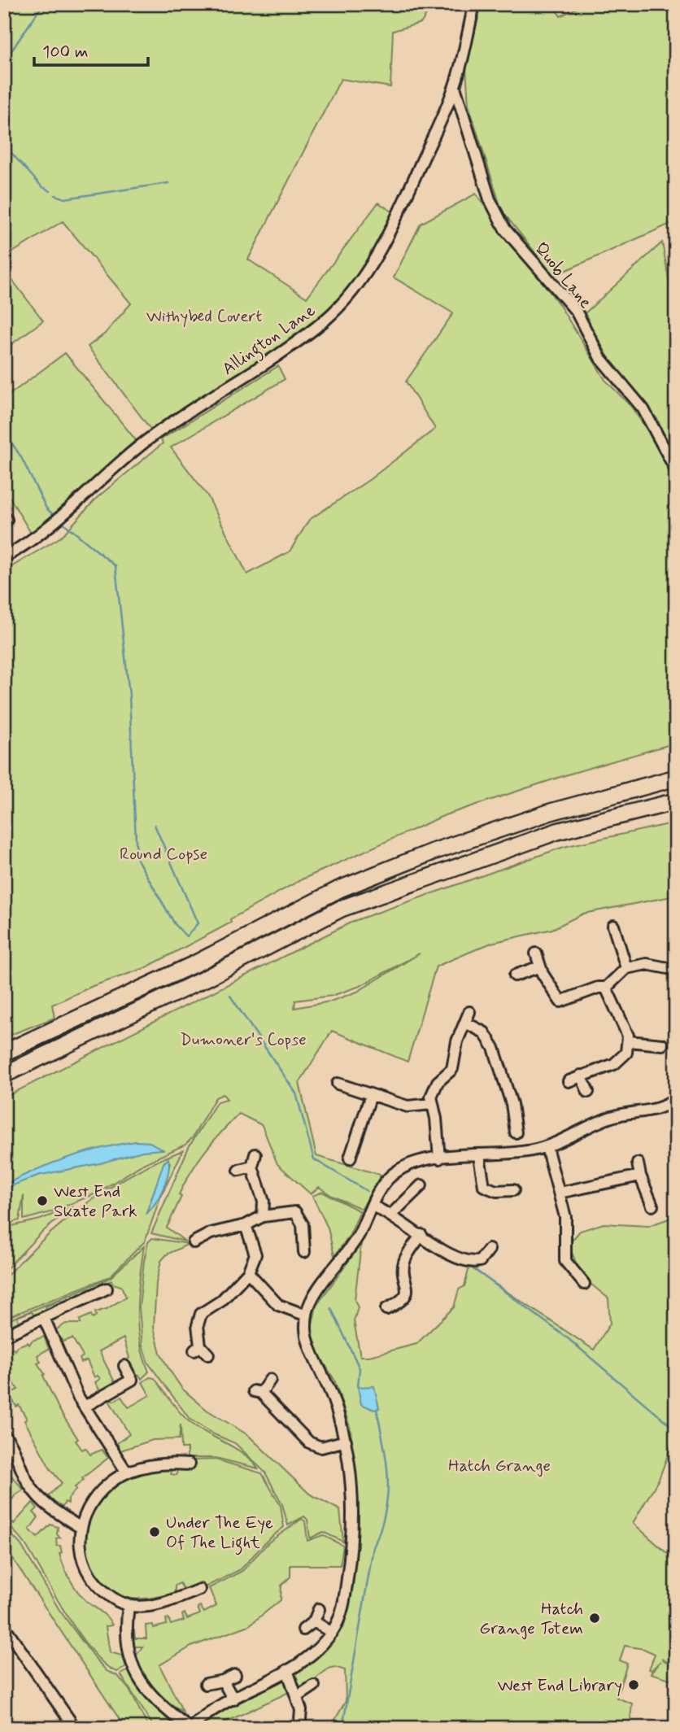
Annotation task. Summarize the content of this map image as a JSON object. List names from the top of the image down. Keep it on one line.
{"streets":{"street":["Quob Lane","Allington Lane"]},"crossings":[["Quob Lane","Allington Lane"]],"parks":["Withybed Covert","Round Copse","Dumoner's Copse","Hatch Grange"],"places":["West End Skate Park","Under The Eye Of The Light","Hatch Grange Totem","West End Library"],"scale_bar":"100 m"}
